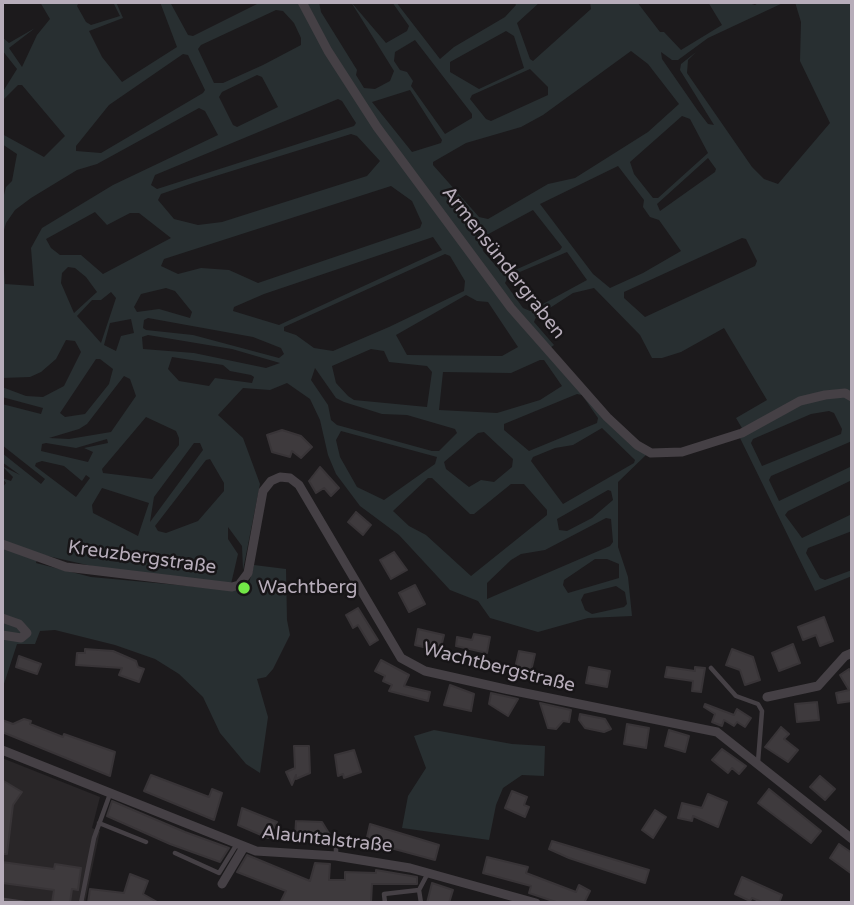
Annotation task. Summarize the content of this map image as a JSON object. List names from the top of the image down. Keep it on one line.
{"streets":{"street":["Armensündergraben","Kreuzbergstraße","Wachtbergstraße","Alauntalstraße"]},"crossings":[["Kreuzbergstraße","Wachtbergstraße"]],"places":["Wachtberg"]}
